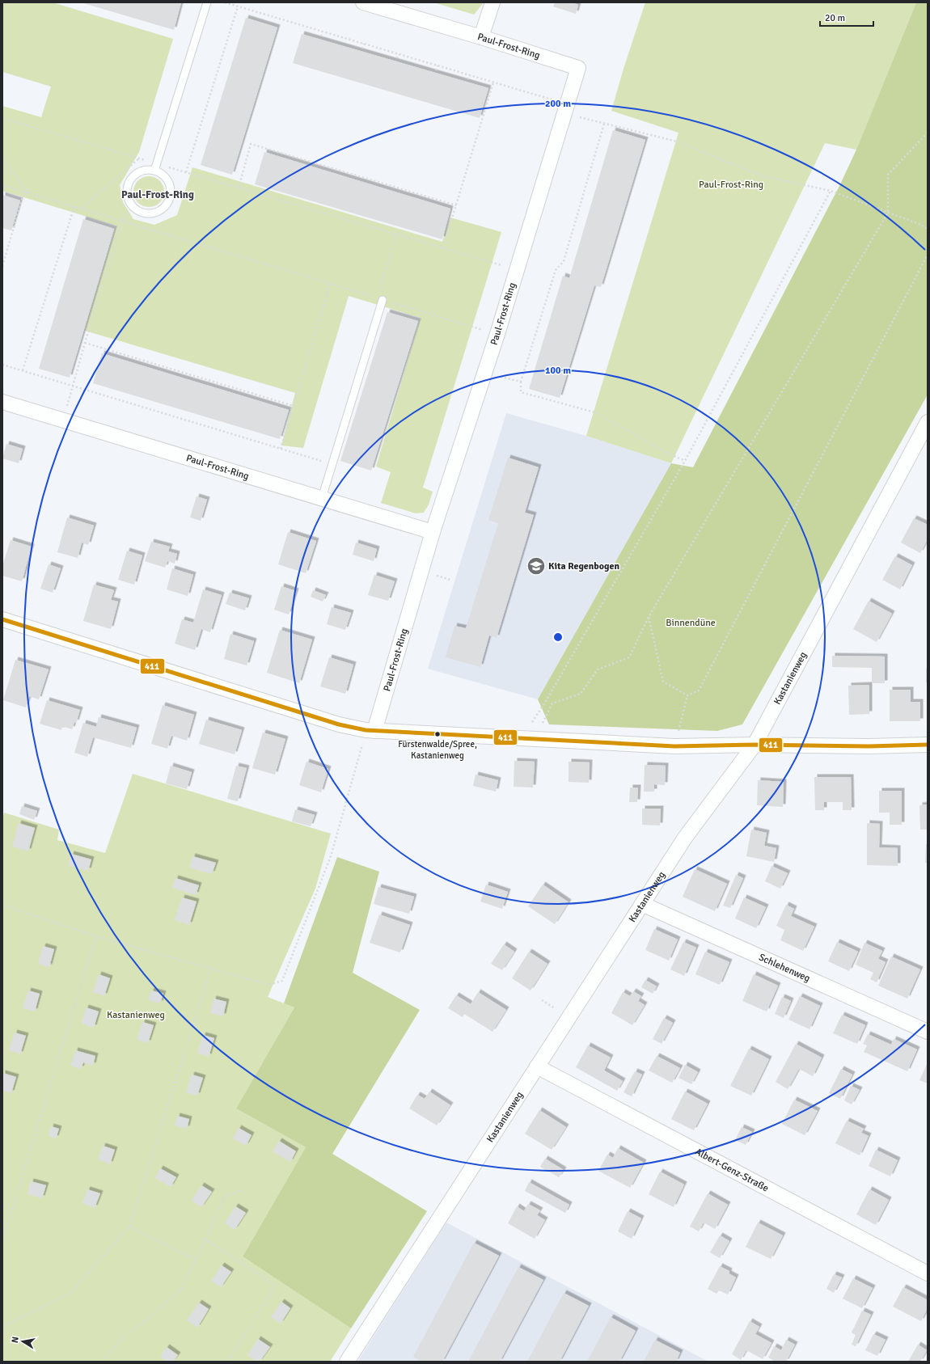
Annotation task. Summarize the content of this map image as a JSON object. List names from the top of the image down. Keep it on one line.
{"streets":{"street":["Paul-Frost-Ring","Kastanienweg","Schlehenweg","Albert-Genz-Straße"]},"crossings":[["Kastanienweg","Schlehenweg"],["Kastanienweg","Albert-Genz-Straße"]],"districts":["Paul-Frost-Ring"],"parks":["Paul-Frost-Ring","Binnendüne","Kastanienweg"],"places":{"school or university":["Kita Regenbogen"],"other":["Fürstenwalde/Spree, Kastanienweg"]},"lines":["transit line 411"],"scale_bar":"20 m","north":"left","rings":["200 m","100 m"]}
